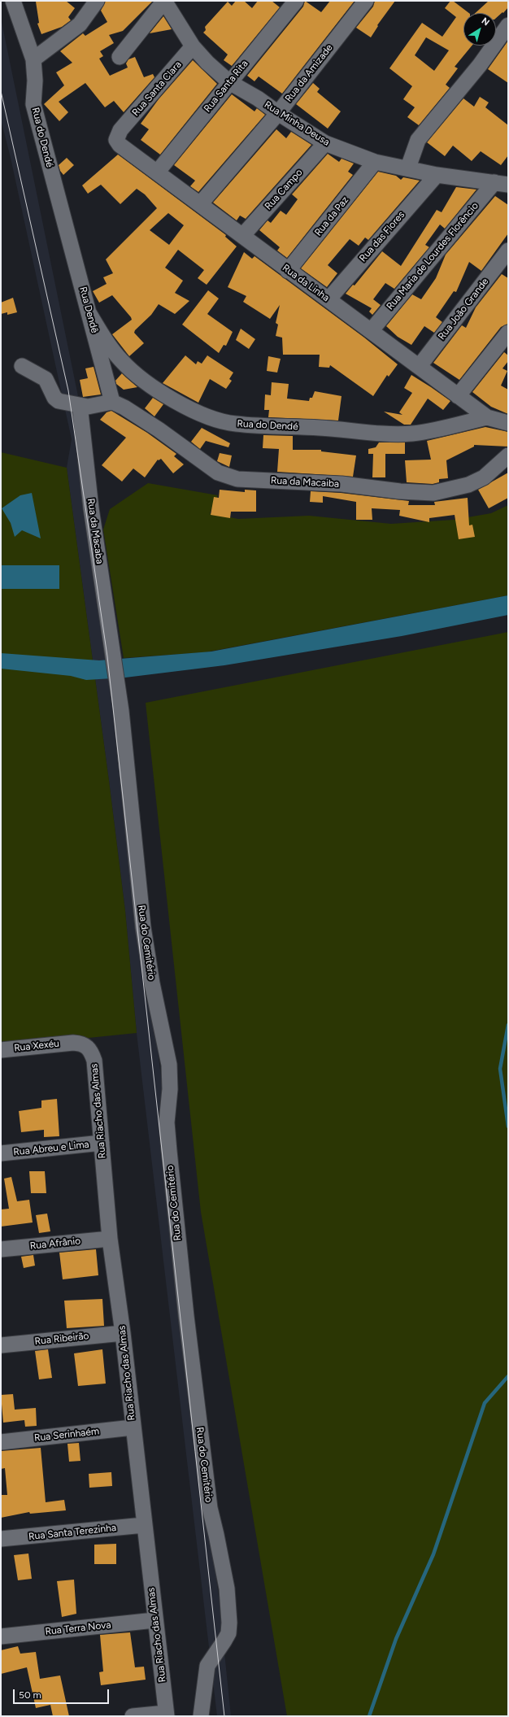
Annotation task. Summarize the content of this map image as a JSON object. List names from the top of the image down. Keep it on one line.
{"streets":{"street":["Rua da Amizade","Rua Santa Rita","Rua Santa Clara","Rua Minha Deusa","Rua do Dendé","Rua Campo","Rua da Paz","Rua das Flores","Rua Maria de Lourdes Florêncio","Rua da Linha","Rua João Grande","Rua Dendê","Rua da Macaiba","Rua da Macaba","Rua do Cemitério","Rua Xexéu","Rua Riacho das Almas","Rua Abreu e Lima","Rua Afrânio","Rua Ribeirão","Rua Serinhaém","Rua Santa Terezinha","Rua Terra Nova"]},"crossings":[["Rua da Amizade","Rua Minha Deusa"],["Rua da Amizade","Rua da Linha"],["Rua Santa Rita","Rua Minha Deusa"],["Rua Santa Rita","Rua da Linha"],["Rua Santa Clara","Rua Minha Deusa"],["Rua Santa Clara","Rua da Linha"],["Rua Minha Deusa","Rua Campo"],["Rua Minha Deusa","Rua da Paz"],["Rua Minha Deusa","Rua das Flores"],["Rua Minha Deusa","Rua Maria de Lourdes Florêncio"],["Rua do Dendé","Rua da Linha"],["Rua do Dendé","Rua Dendê"],["Rua Campo","Rua da Linha"],["Rua da Paz","Rua da Linha"],["Rua das Flores","Rua da Linha"],["Rua Maria de Lourdes Florêncio","Rua da Linha"],["Rua da Linha","Rua João Grande"],["Rua Dendê","Rua da Macaiba"],["Rua da Macaba","Rua do Cemitério"],["Rua Xexéu","Rua Riacho das Almas"],["Rua Riacho das Almas","Rua Abreu e Lima"],["Rua Riacho das Almas","Rua Afrânio"],["Rua Riacho das Almas","Rua Ribeirão"],["Rua Riacho das Almas","Rua Serinhaém"],["Rua Riacho das Almas","Rua Santa Terezinha"],["Rua Riacho das Almas","Rua Terra Nova"]],"scale_bar":"50 m","north":"top right"}
